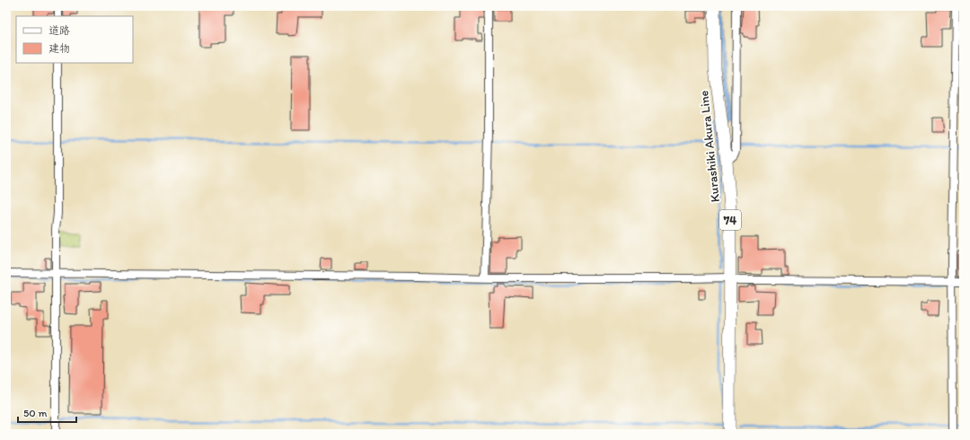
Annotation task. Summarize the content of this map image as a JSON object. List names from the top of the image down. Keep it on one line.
{"streets":{"main road":["Kurashiki Akura Line","74"]},"legend":["道路","建物"],"scale_bar":"50 m"}
